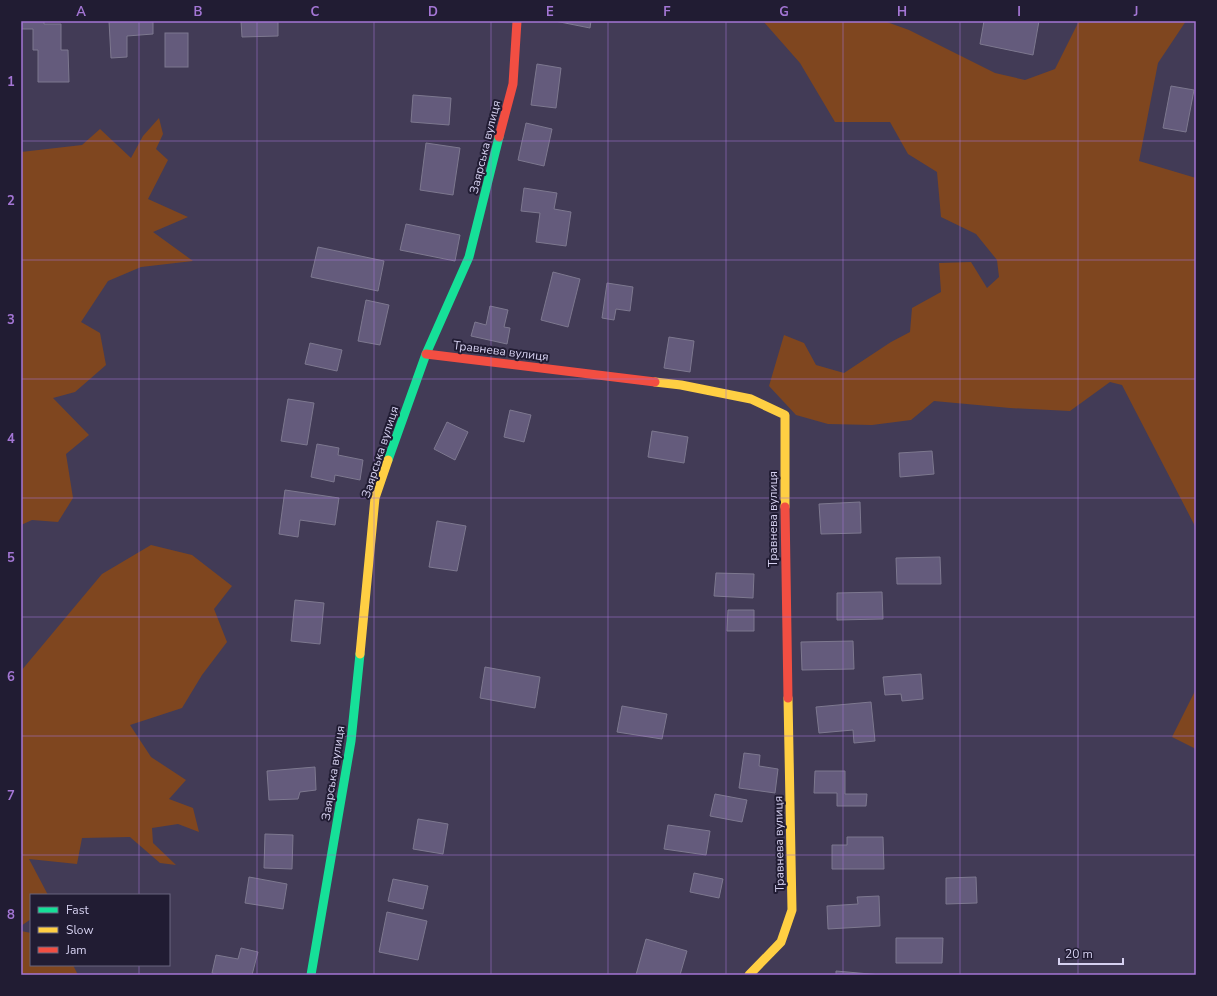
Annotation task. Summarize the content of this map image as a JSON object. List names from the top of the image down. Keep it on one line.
{"streets":{"street":["Заярська вулиця","Травнева вулиця"]},"crossings":[["Заярська вулиця","Травнева вулиця"]],"legend":["Fast","Slow","Jam"],"scale_bar":"20 m","grid":{"columns":["A","B","C","D","E","F","G","H","I","J"],"rows":["1","2","3","4","5","6","7","8"]}}
